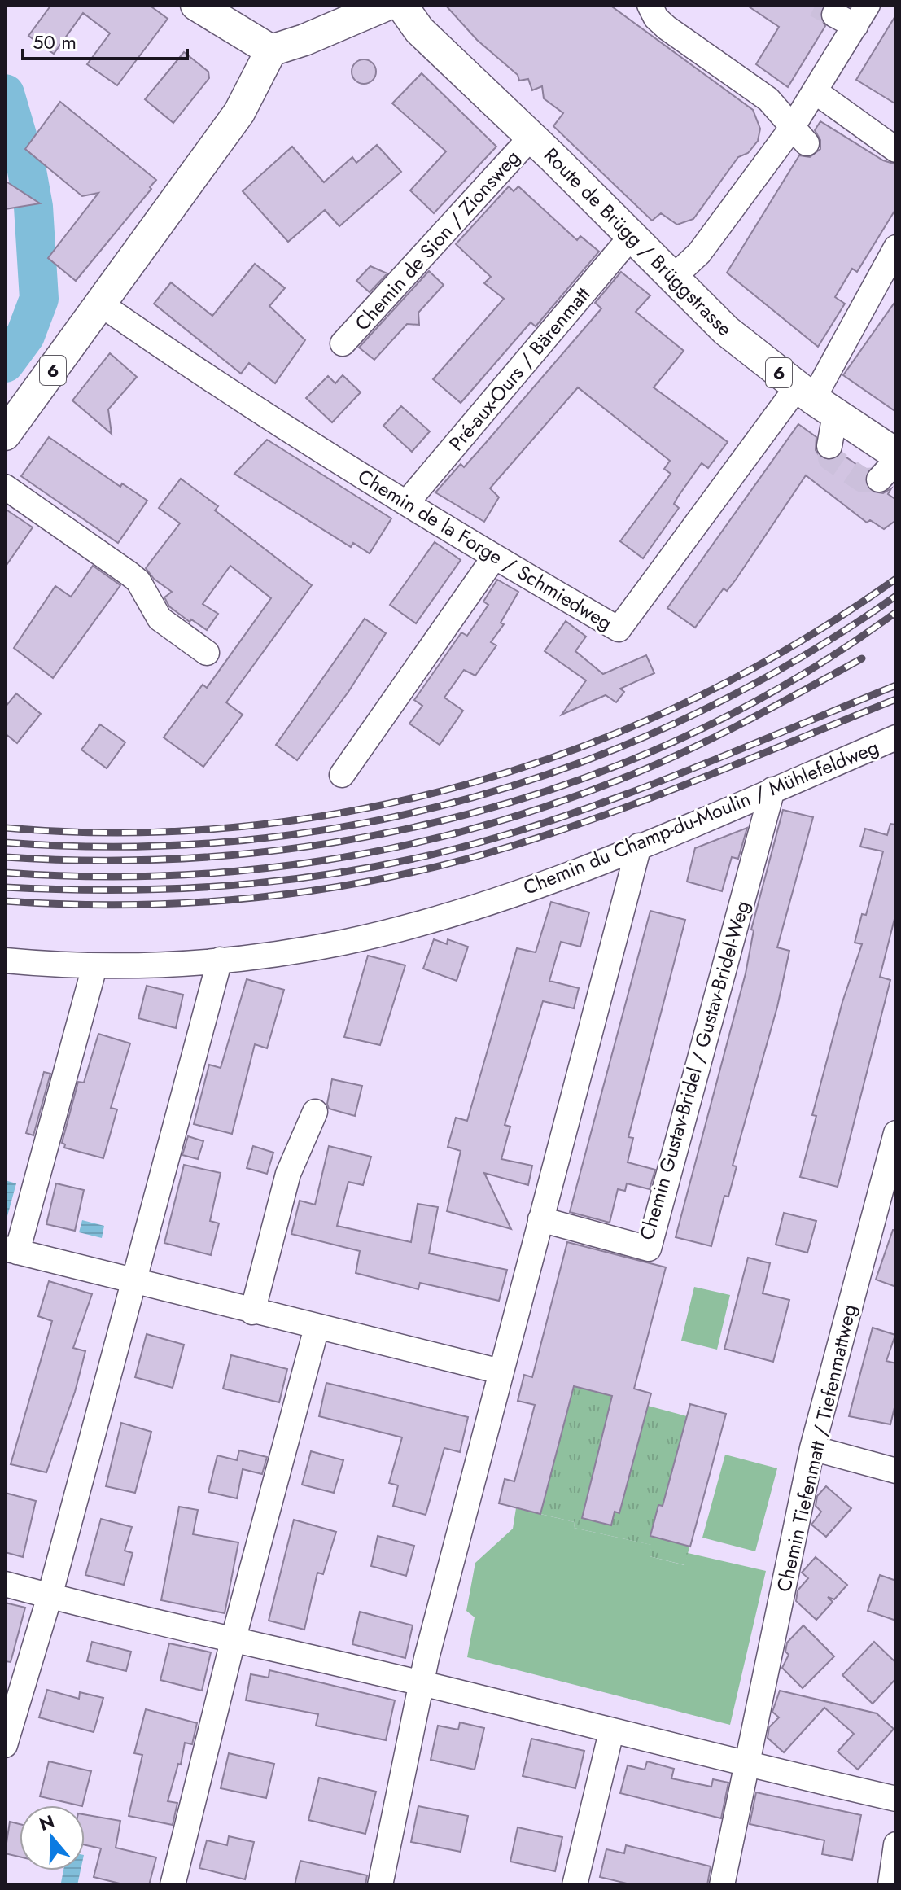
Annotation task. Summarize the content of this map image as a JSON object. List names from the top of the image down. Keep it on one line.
{"streets":{"main road":["Route de Brügg / Brüggstrasse","6"],"street":["Chemin de Sion / Zionsweg","Pré-aux-Ours / Bärenmatt","Chemin de la Forge / Schmiedweg","Chemin du Champ-du-Moulin / Mühlefeldweg","Chemin Gustav-Bridel / Gustav-Bridel-Weg","Chemin Tiefenmatt / Tiefenmattweg"]},"crossings":[["Chemin de Sion / Zionsweg","Route de Brügg / Brüggstrasse"],["Route de Brügg / Brüggstrasse","Pré-aux-Ours / Bärenmatt"],["Route de Brügg / Brüggstrasse","Chemin de la Forge / Schmiedweg"],["Pré-aux-Ours / Bärenmatt","Chemin de la Forge / Schmiedweg"],["6","Chemin de la Forge / Schmiedweg"],["Chemin du Champ-du-Moulin / Mühlefeldweg","Chemin Gustav-Bridel / Gustav-Bridel-Weg"]],"scale_bar":"50 m","north":"top"}
